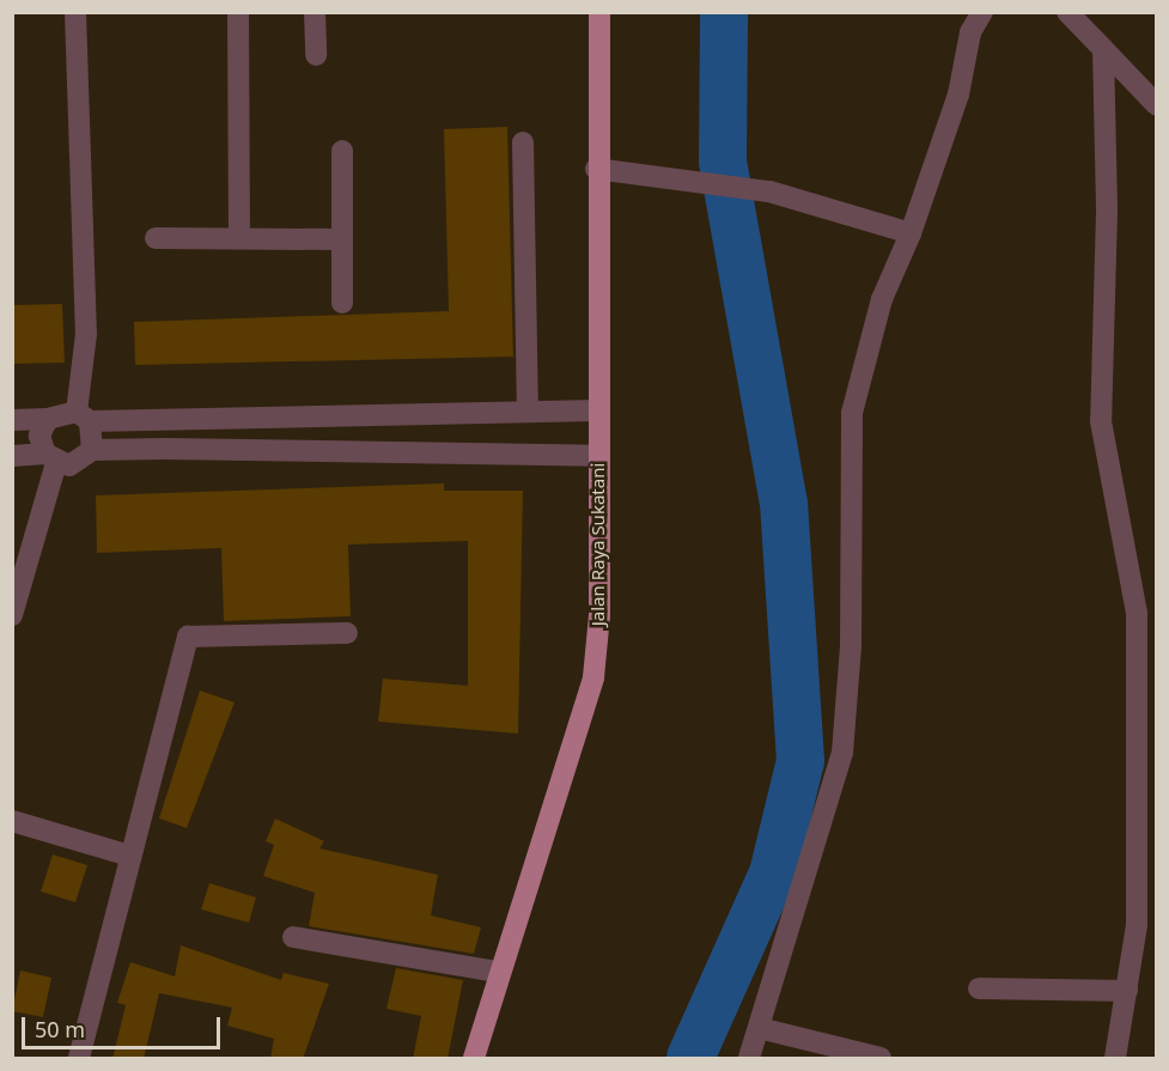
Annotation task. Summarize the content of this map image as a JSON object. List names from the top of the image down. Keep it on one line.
{"streets":{"main road":["Jalan Raya Sukatani"]},"scale_bar":"50 m"}
